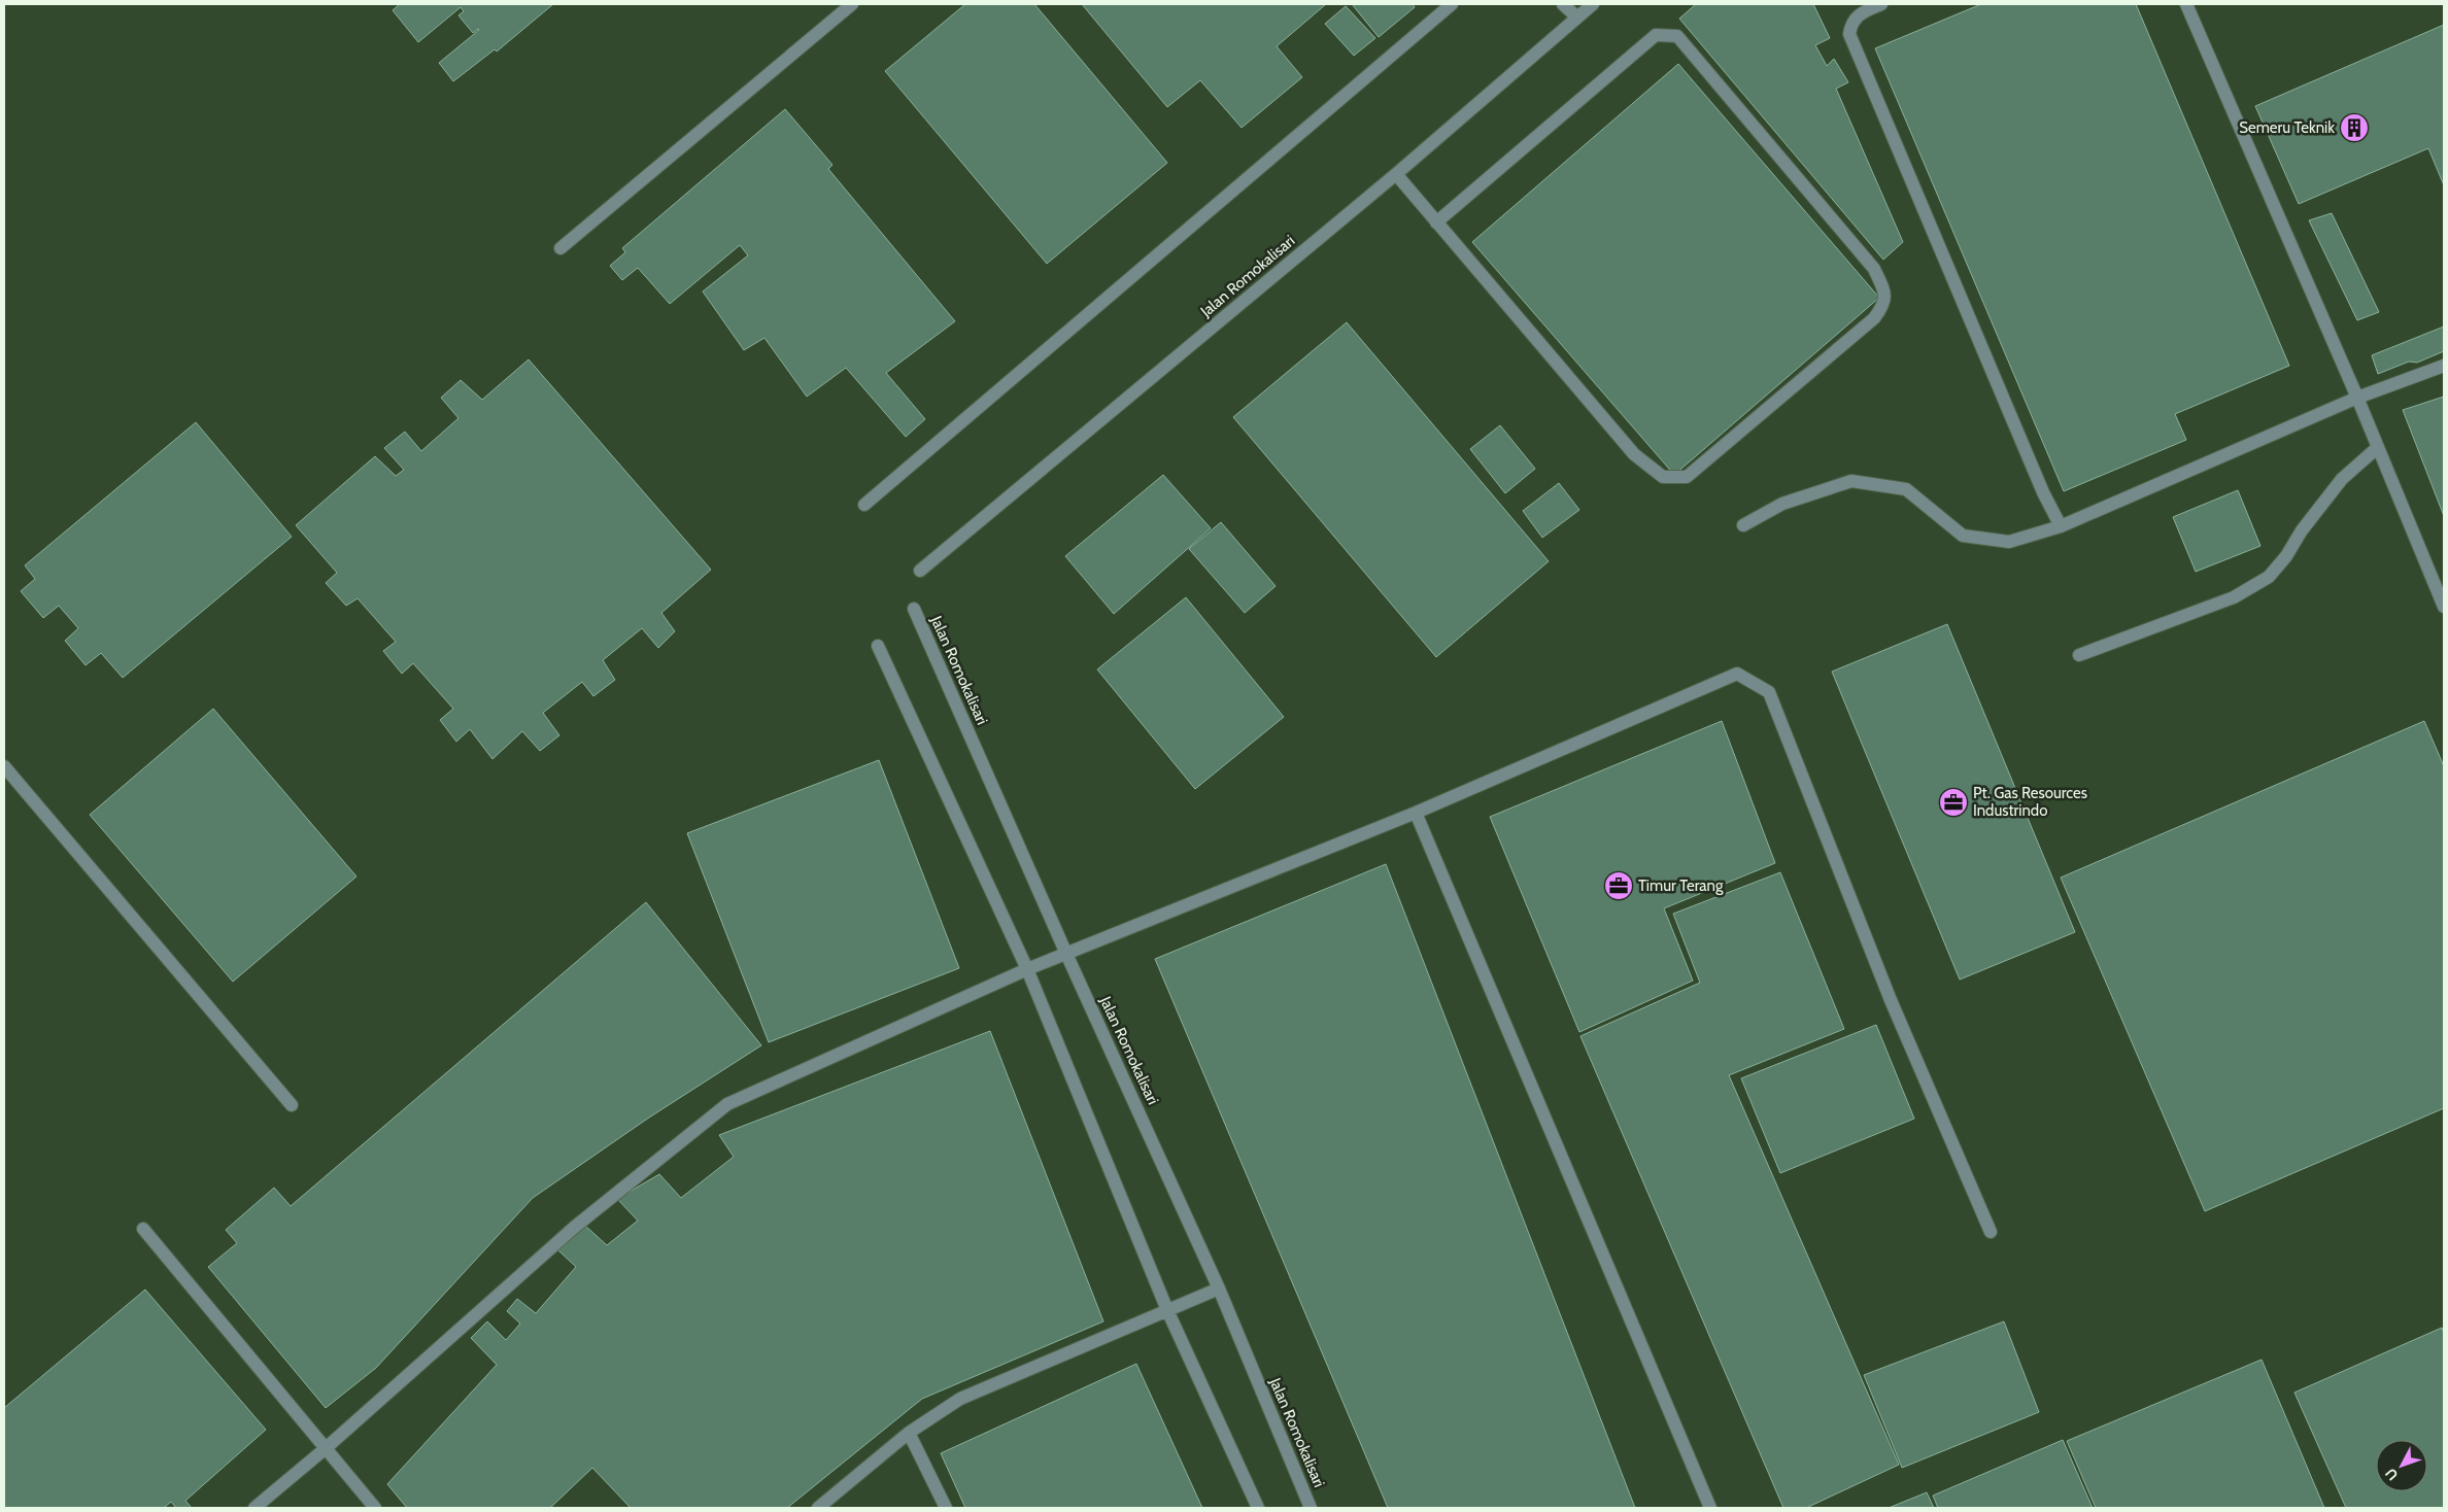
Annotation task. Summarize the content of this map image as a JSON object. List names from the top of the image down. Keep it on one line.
{"streets":{"lane":["Jalan Romokalisari"]},"places":{"building":["Semeru Teknik"],"office":["Pt. Gas Resources Industrindo","Timur Terang"]},"north":"bottom left"}
